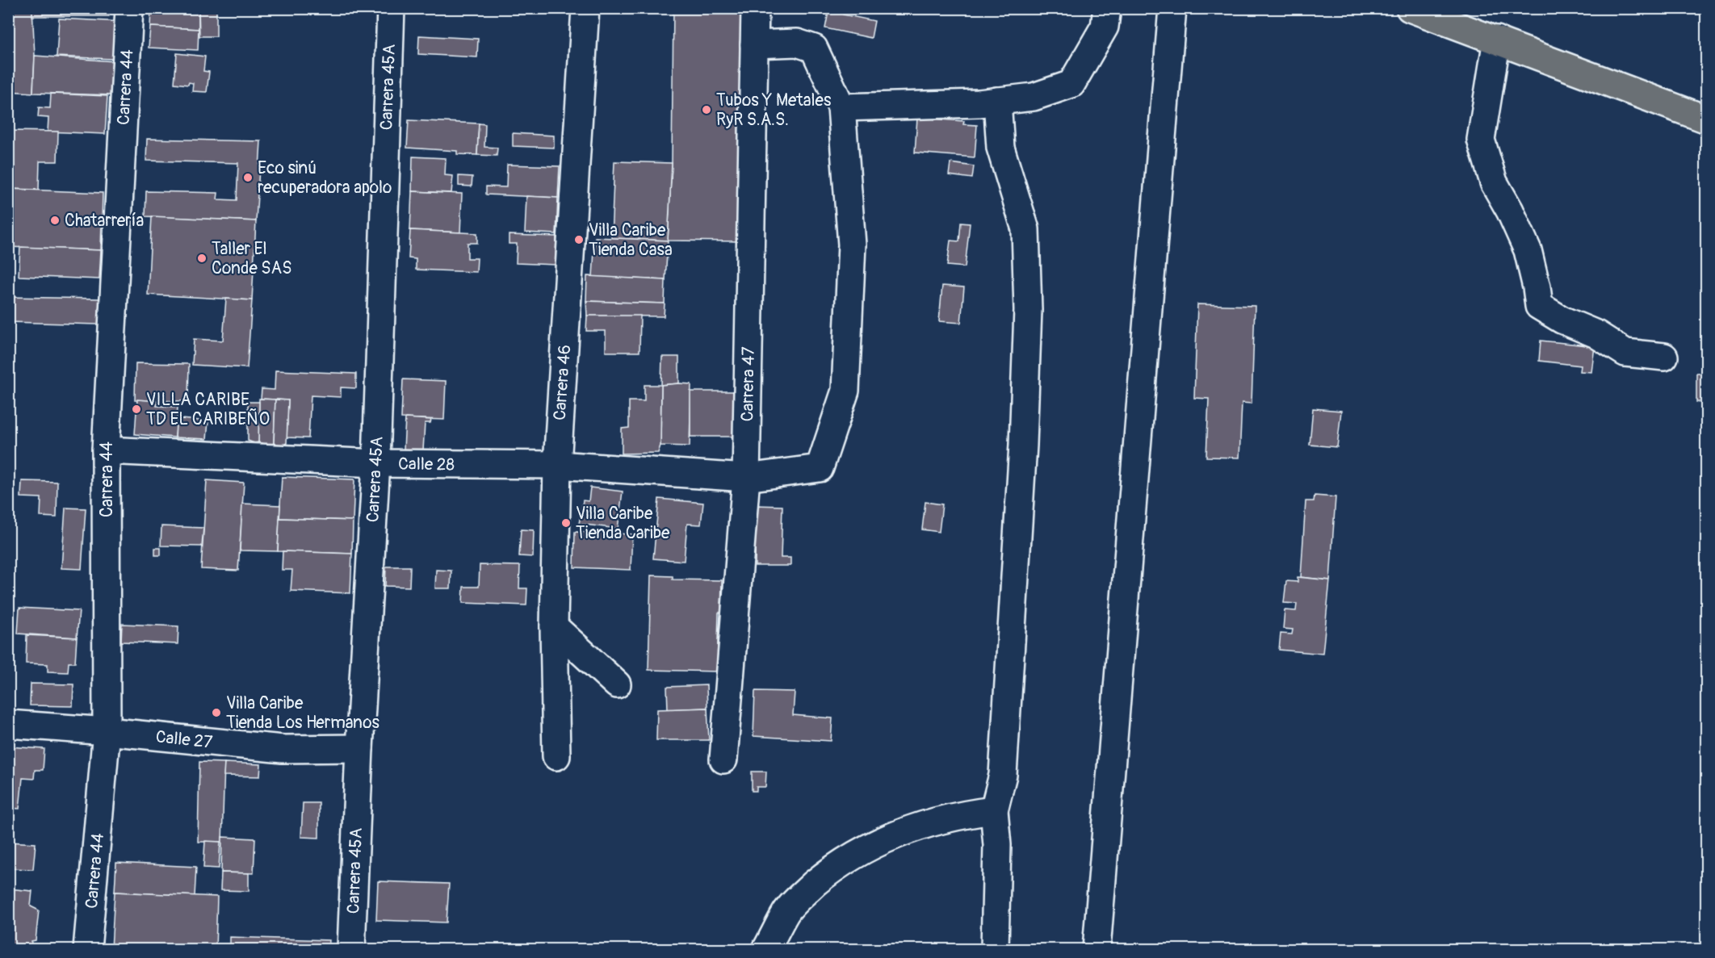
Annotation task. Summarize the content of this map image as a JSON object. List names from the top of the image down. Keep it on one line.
{"streets":{"street":["Carrera 44","Carrera 45A","Carrera 46","Carrera 47","Calle 28","Calle 27"]},"crossings":[["Carrera 44","Calle 28"],["Carrera 44","Calle 27"],["Carrera 45A","Calle 28"],["Carrera 45A","Calle 27"],["Carrera 46","Calle 28"],["Carrera 47","Calle 28"]],"places":["Tubos Y Metales RyR S.A.S.","Eco sinú recuperadora apolo","Chatarrería","Villa Caribe Tienda Casa","Taller El Conde SAS","VILLA CARIBE TD EL CARIBEÑO","Villa Caribe Tienda Caribe","Villa Caribe Tienda Los Hermanos"]}
